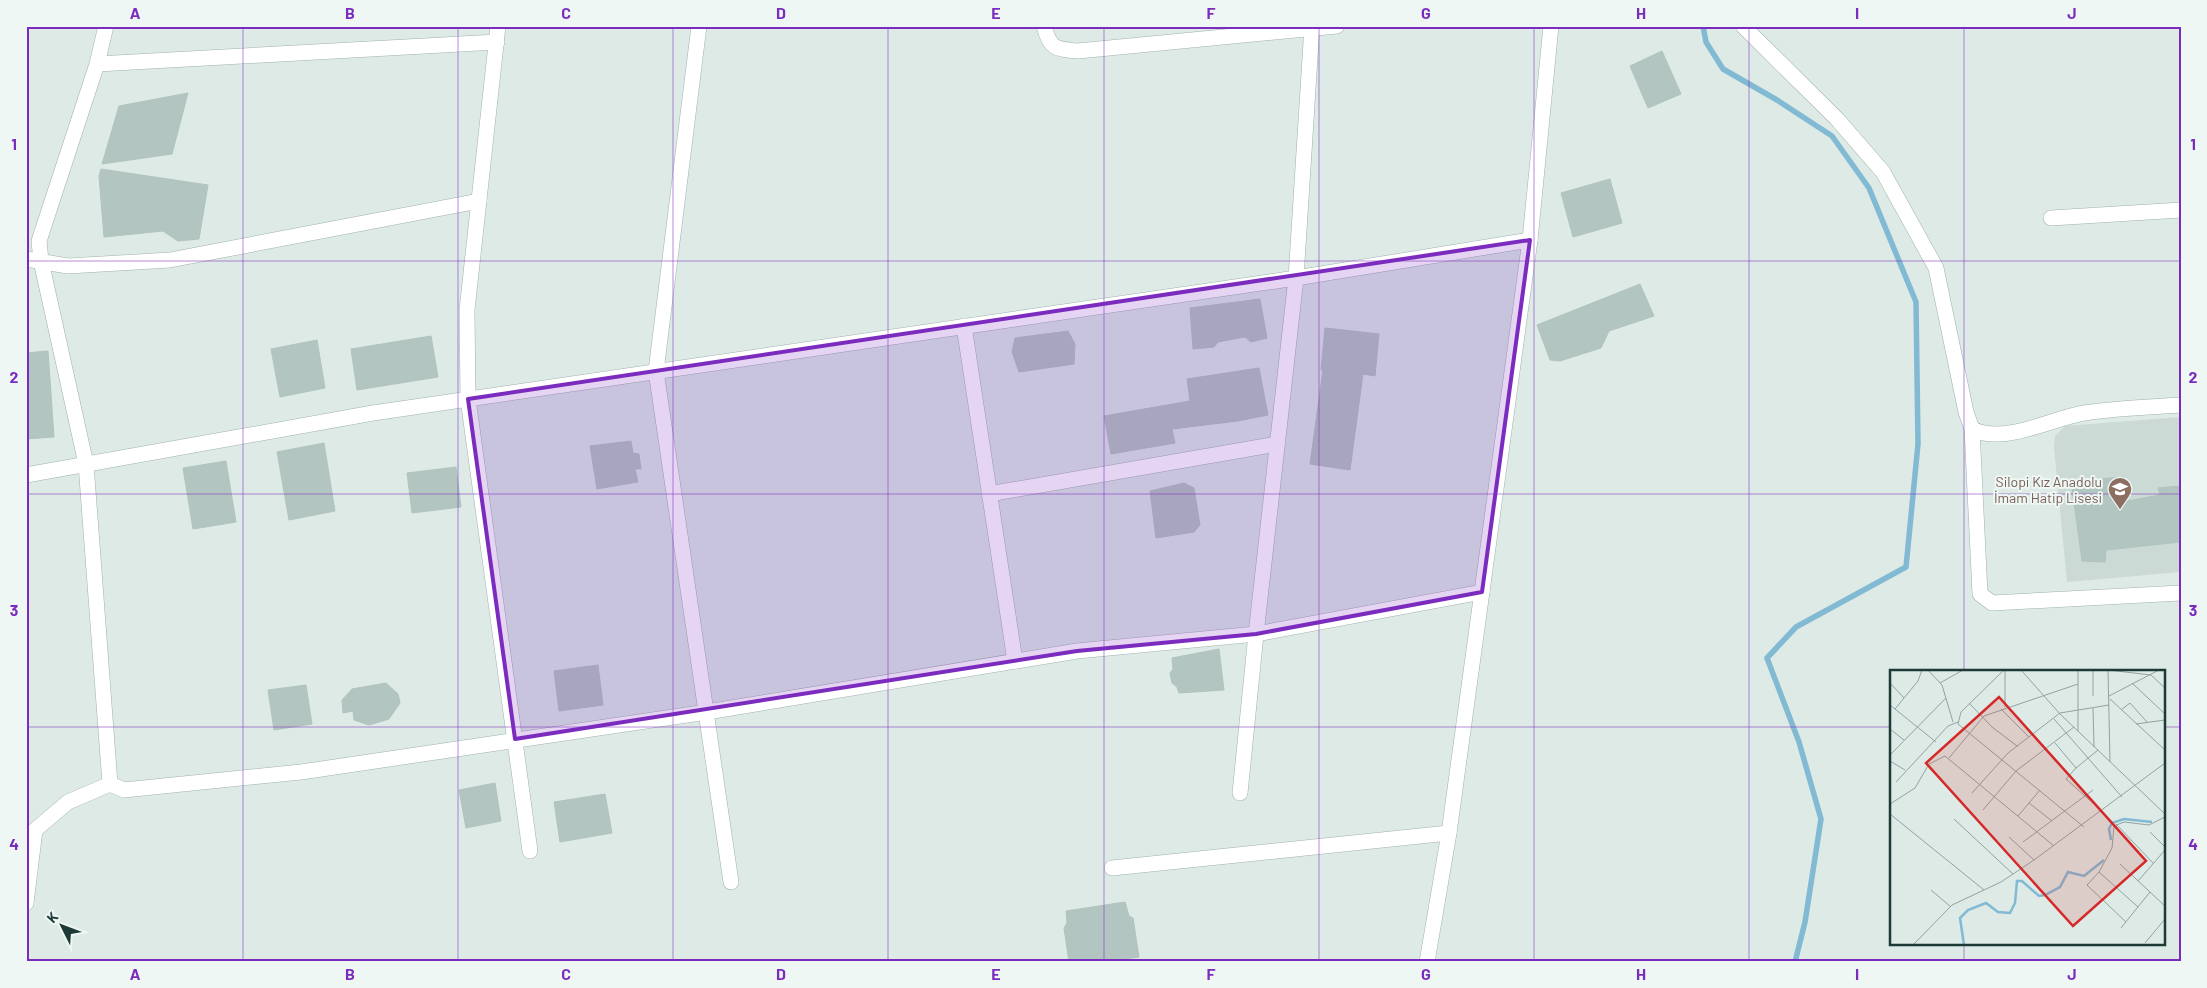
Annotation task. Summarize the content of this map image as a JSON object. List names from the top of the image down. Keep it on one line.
{"places":{"school or university":["Silopi Kız Anadolu İmam Hatip Lisesi"]},"north":"top left","grid":{"columns":["A","B","C","D","E","F","G","H","I","J"],"rows":["1","2","3","4"]}}
